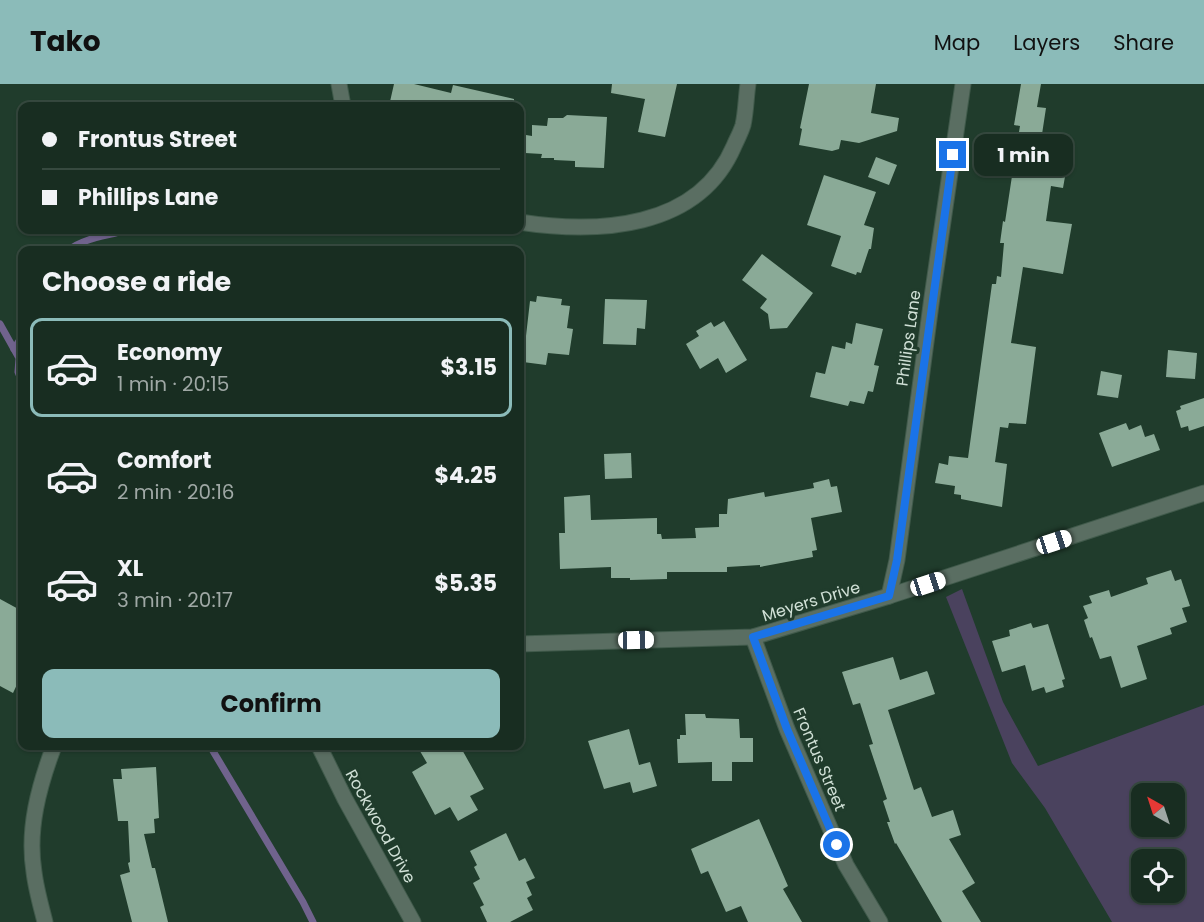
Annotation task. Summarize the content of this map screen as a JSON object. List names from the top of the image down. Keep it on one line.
{"streets":{"street":["Phillips Lane","Meyers Drive","Frontus Street","Rockwood Drive"]},"crossings":[["Phillips Lane","Meyers Drive"],["Meyers Drive","Frontus Street"]],"north":"top left","page":{"header":"Tako","nav":["Map","Layers","Share"],"banner":["Frontus Street","Phillips Lane"],"bubble":"1 min","heading":"Choose a ride","list":[{"name":"Economy","note":"1 min · 20:15","value":"$3.15"},{"name":"Comfort","note":"2 min · 20:16","value":"$4.25"},{"name":"XL","note":"3 min · 20:17","value":"$5.35"}],"buttons":"Confirm"}}
